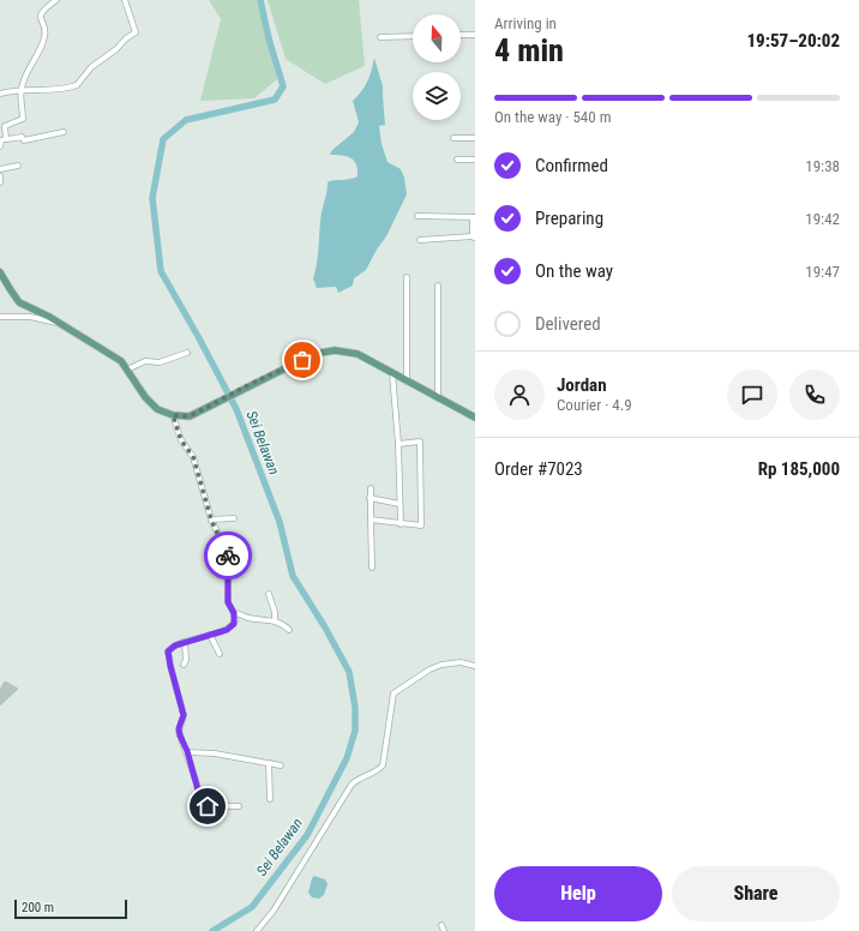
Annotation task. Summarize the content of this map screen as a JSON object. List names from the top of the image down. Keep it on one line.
{"water":["Sei Belawan"],"scale_bar":"200 m","north":"top","page":{"heading":["4 min","Arriving in","19:57–20:02"],"panel":["Jordan","Courier · 4.9","Order #7023","Rp 185,000"],"bar":"On the way · 540 m","list":[["Confirmed","19:38"],["Preparing","19:42"],["On the way","19:47"],"Delivered"],"buttons":["Help","Share"],"scale":"200 m"}}
